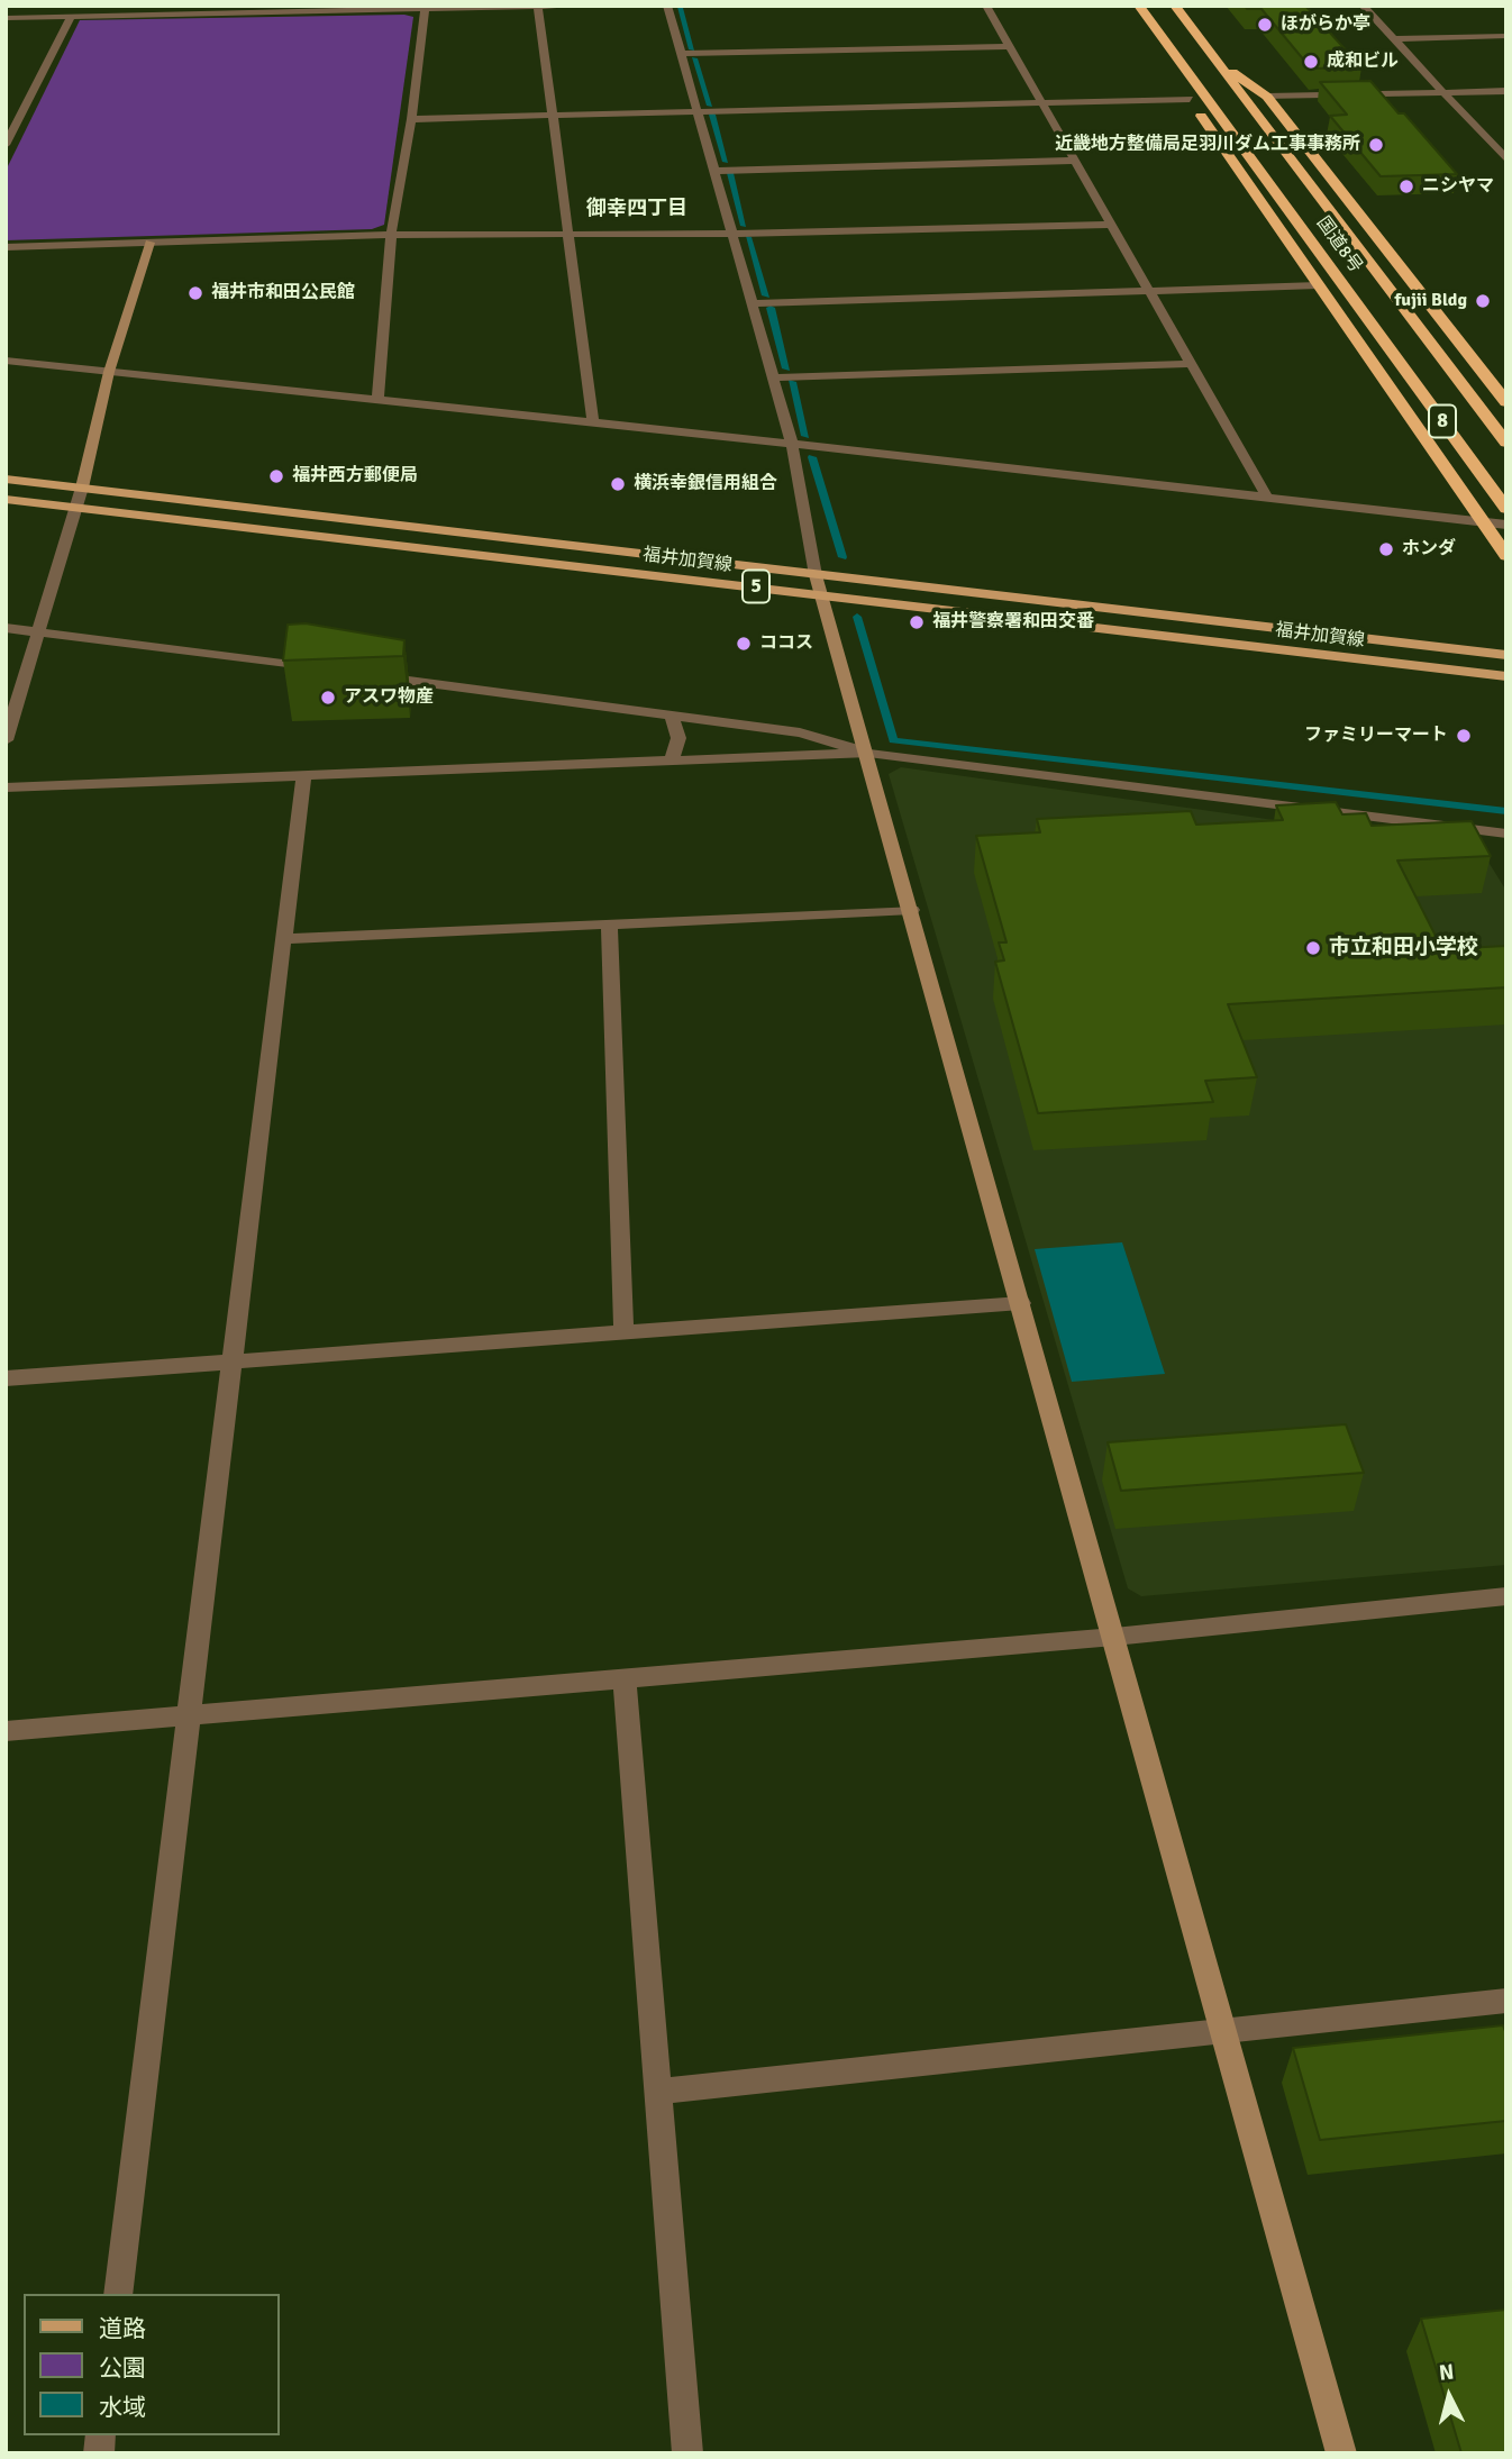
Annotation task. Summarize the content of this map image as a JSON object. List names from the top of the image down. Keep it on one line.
{"streets":{"highway":["国道8号","8"],"main road":["福井加賀線","5"]},"districts":["御幸四丁目"],"places":["ほがらか亭","成和ビル","近畿地方整備局足羽川ダム工事事務所","ニシヤマ","福井市和田公民館","fujii Bldg","福井西方郵便局","横浜幸銀信用組合","ホンダ","福井警察署和田交番","ココス","アスワ物産","ファミリーマート","市立和田小学校"],"legend":["道路","公園","水域"],"north":"top"}
